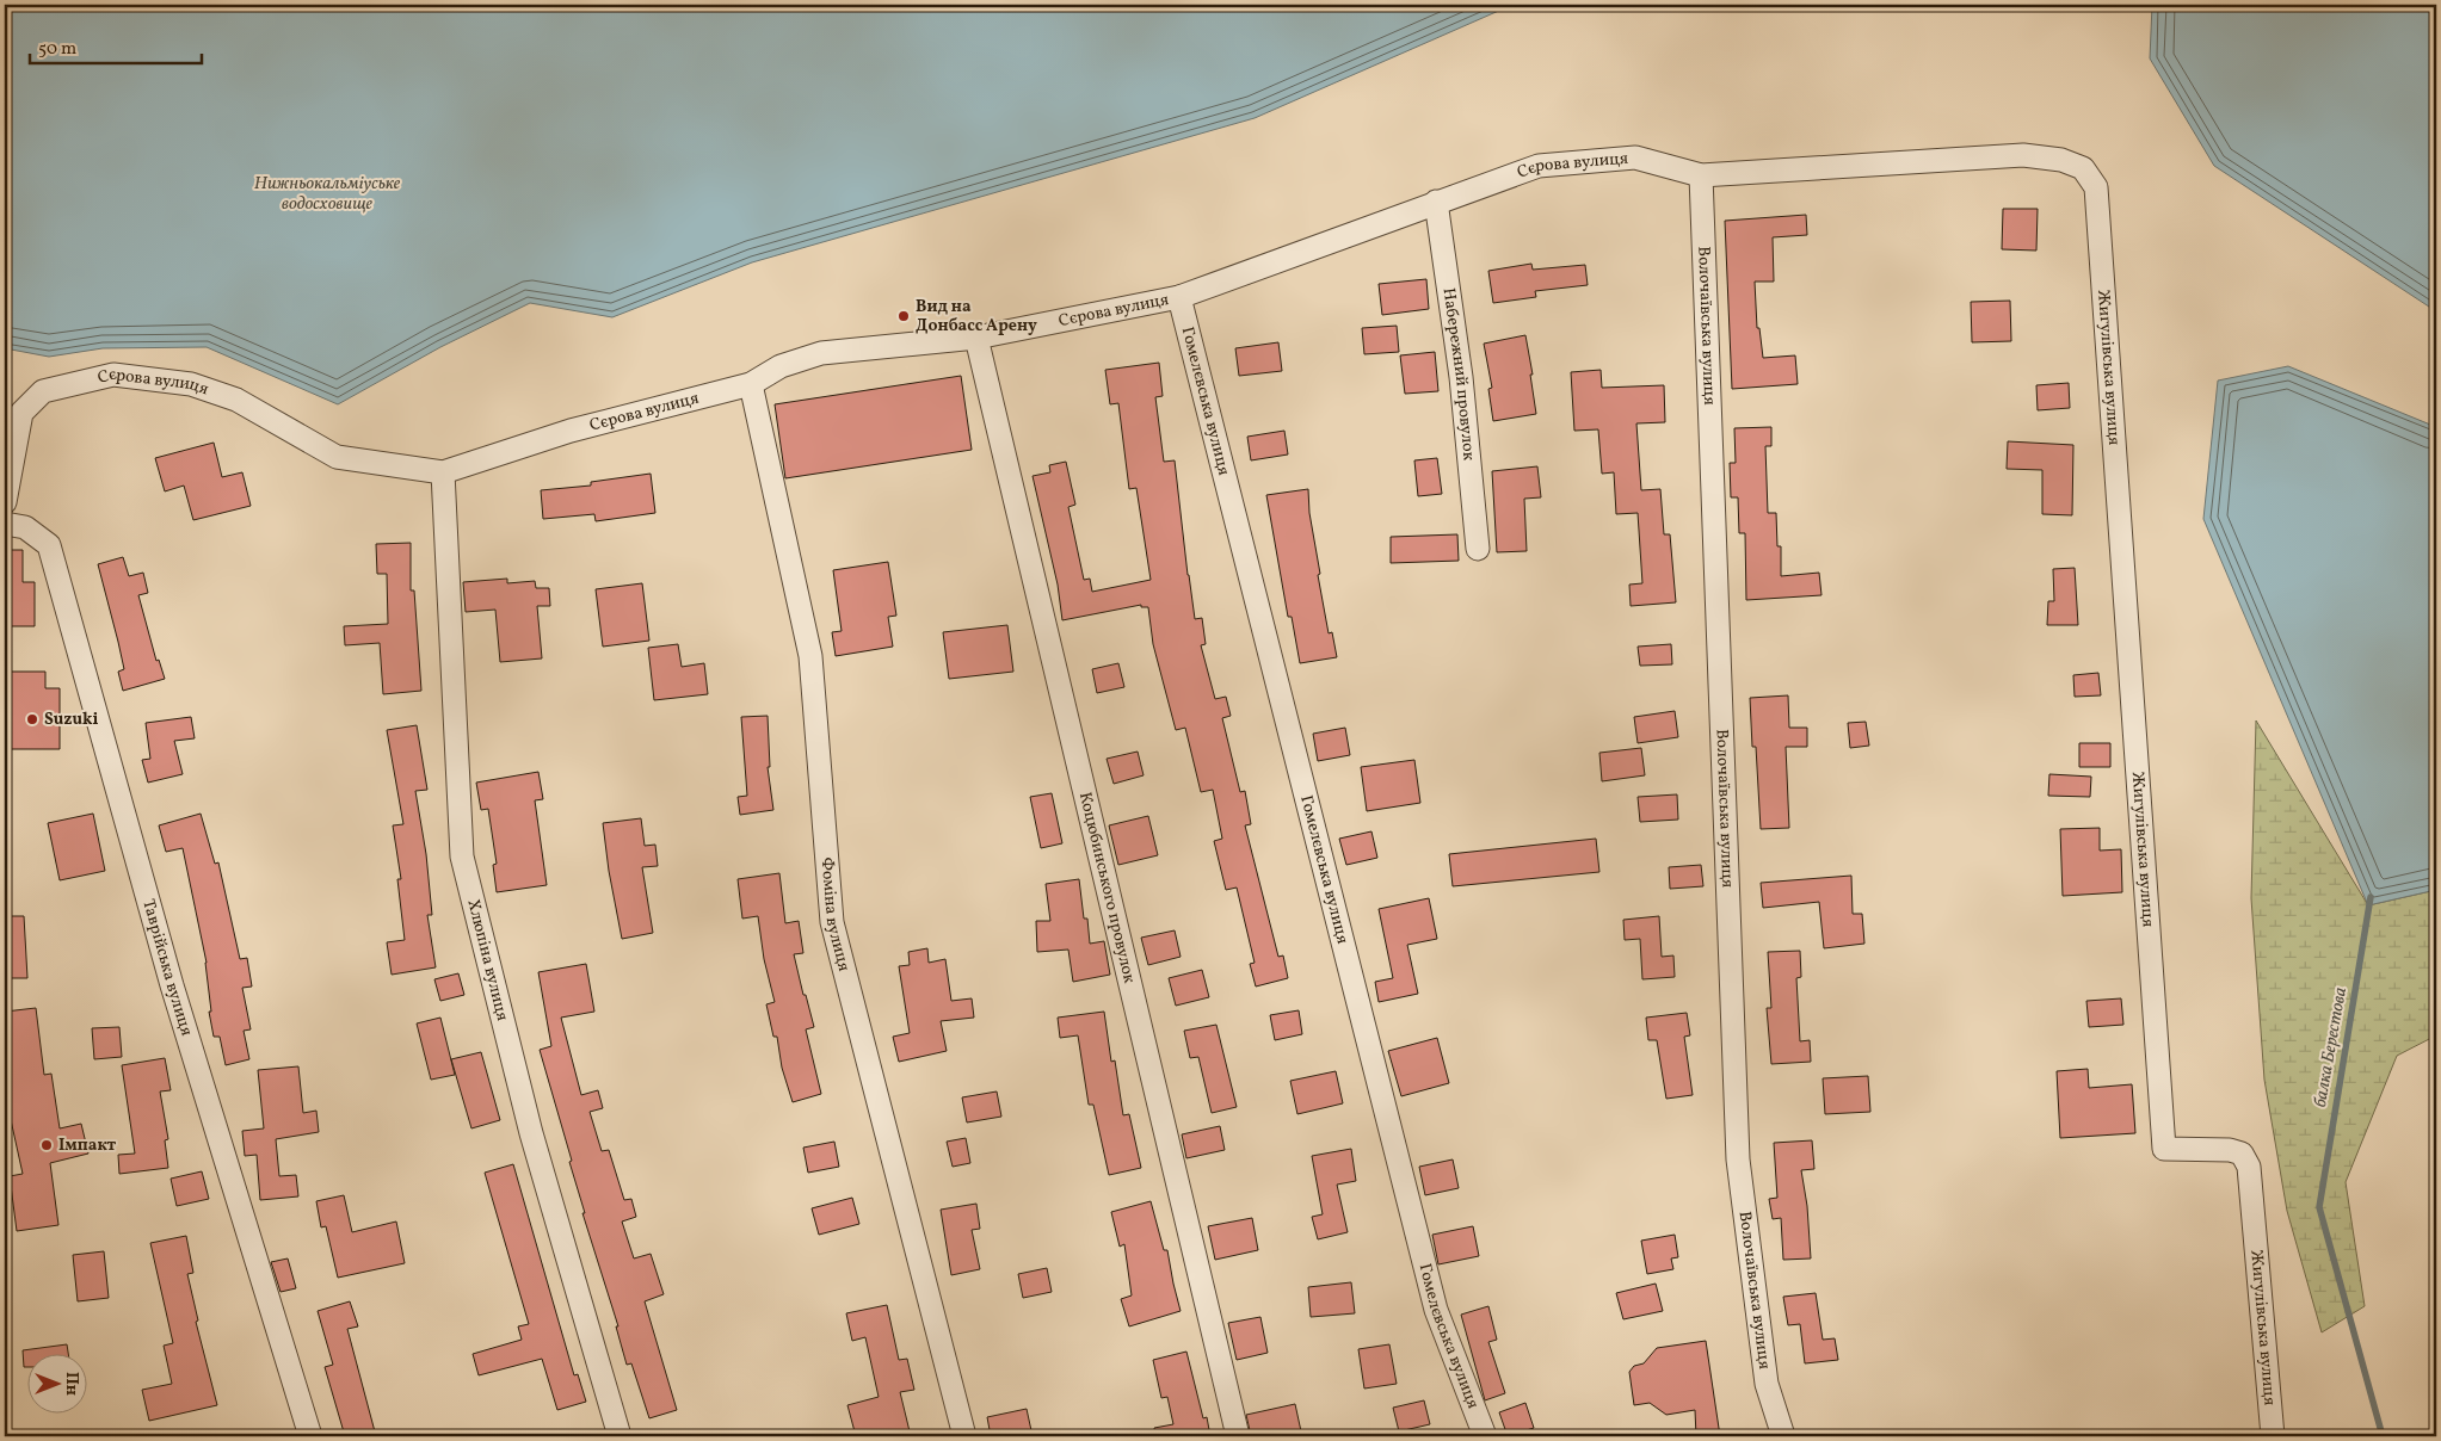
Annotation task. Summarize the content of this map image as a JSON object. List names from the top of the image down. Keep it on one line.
{"streets":{"street":["Сєрова вулиця","Волочаївська вулиця","Жигулівська вулиця","Набережний провулок","Гомелєвська вулиця","Коцюбинського провулок","Фоміна вулиця","Хлюпіна вулиця","Таврійська вулиця"]},"crossings":[["Сєрова вулиця","Волочаївська вулиця"],["Сєрова вулиця","Жигулівська вулиця"],["Сєрова вулиця","Набережний провулок"],["Сєрова вулиця","Гомелєвська вулиця"],["Сєрова вулиця","Коцюбинського провулок"],["Сєрова вулиця","Фоміна вулиця"],["Сєрова вулиця","Хлюпіна вулиця"]],"water":["Нижньокальміуське водосховище","балка Берестова"],"places":["Вид на Донбасс Арену","Suzuki","Iмпакт"],"scale_bar":"50 m","north":"right"}
